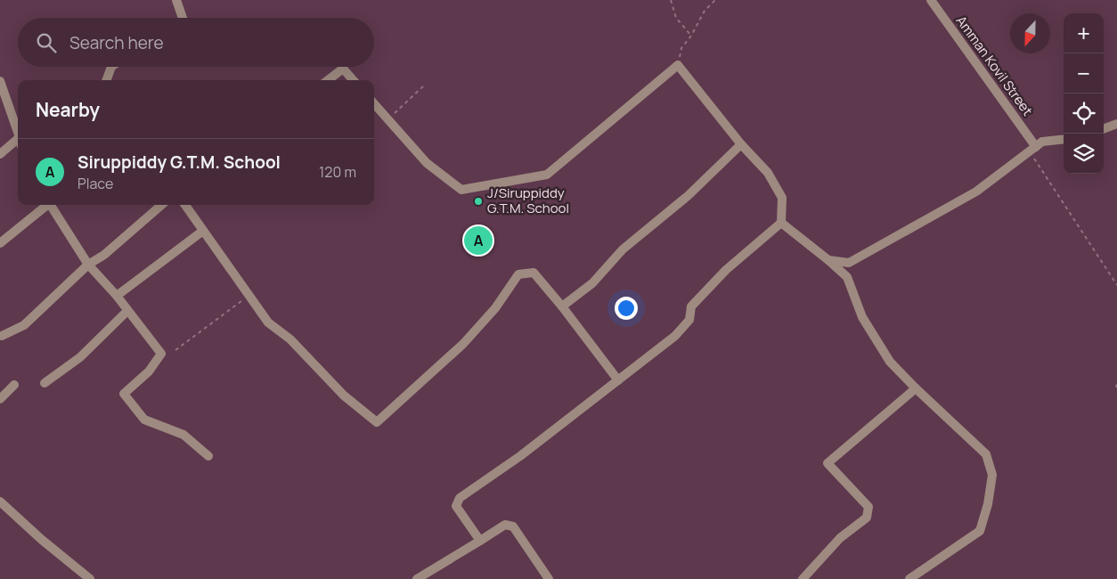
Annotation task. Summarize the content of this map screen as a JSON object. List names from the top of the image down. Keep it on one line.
{"streets":{"street":["Amman Kovil Street"]},"places":["J/Siruppiddy G.T.M. School"],"north":"bottom","page":{"map_buttons":["+","−"],"search":"Search here","heading":"Nearby","list":[{"mark":"A","name":"Siruppiddy G.T.M. School","note":"Place","value":"120 m"}],"pins":"A"}}
